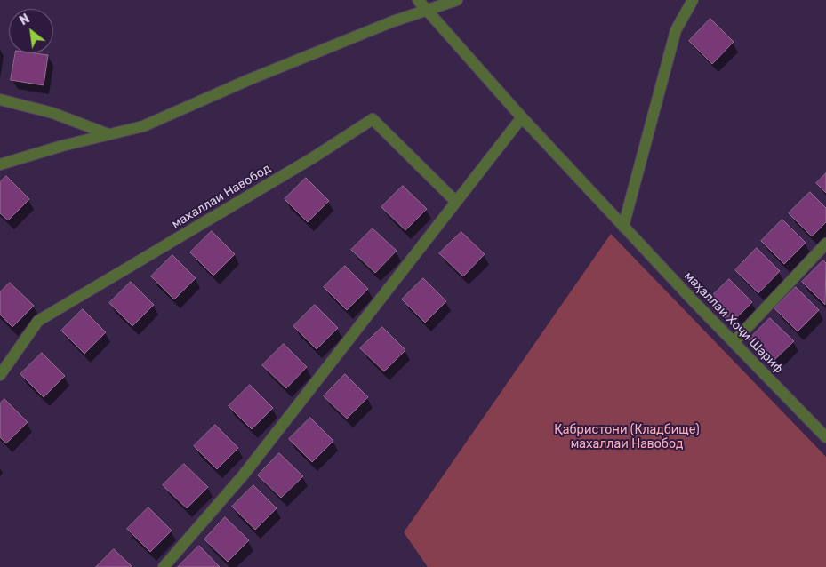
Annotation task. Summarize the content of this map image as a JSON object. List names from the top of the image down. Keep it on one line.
{"streets":{"street":["махаллаи Навобод","маҳаллаи Хоҷи Шариф"]},"parks":["Қабристони (Кладбище) махаллаи Навобод"],"north":"top left"}
